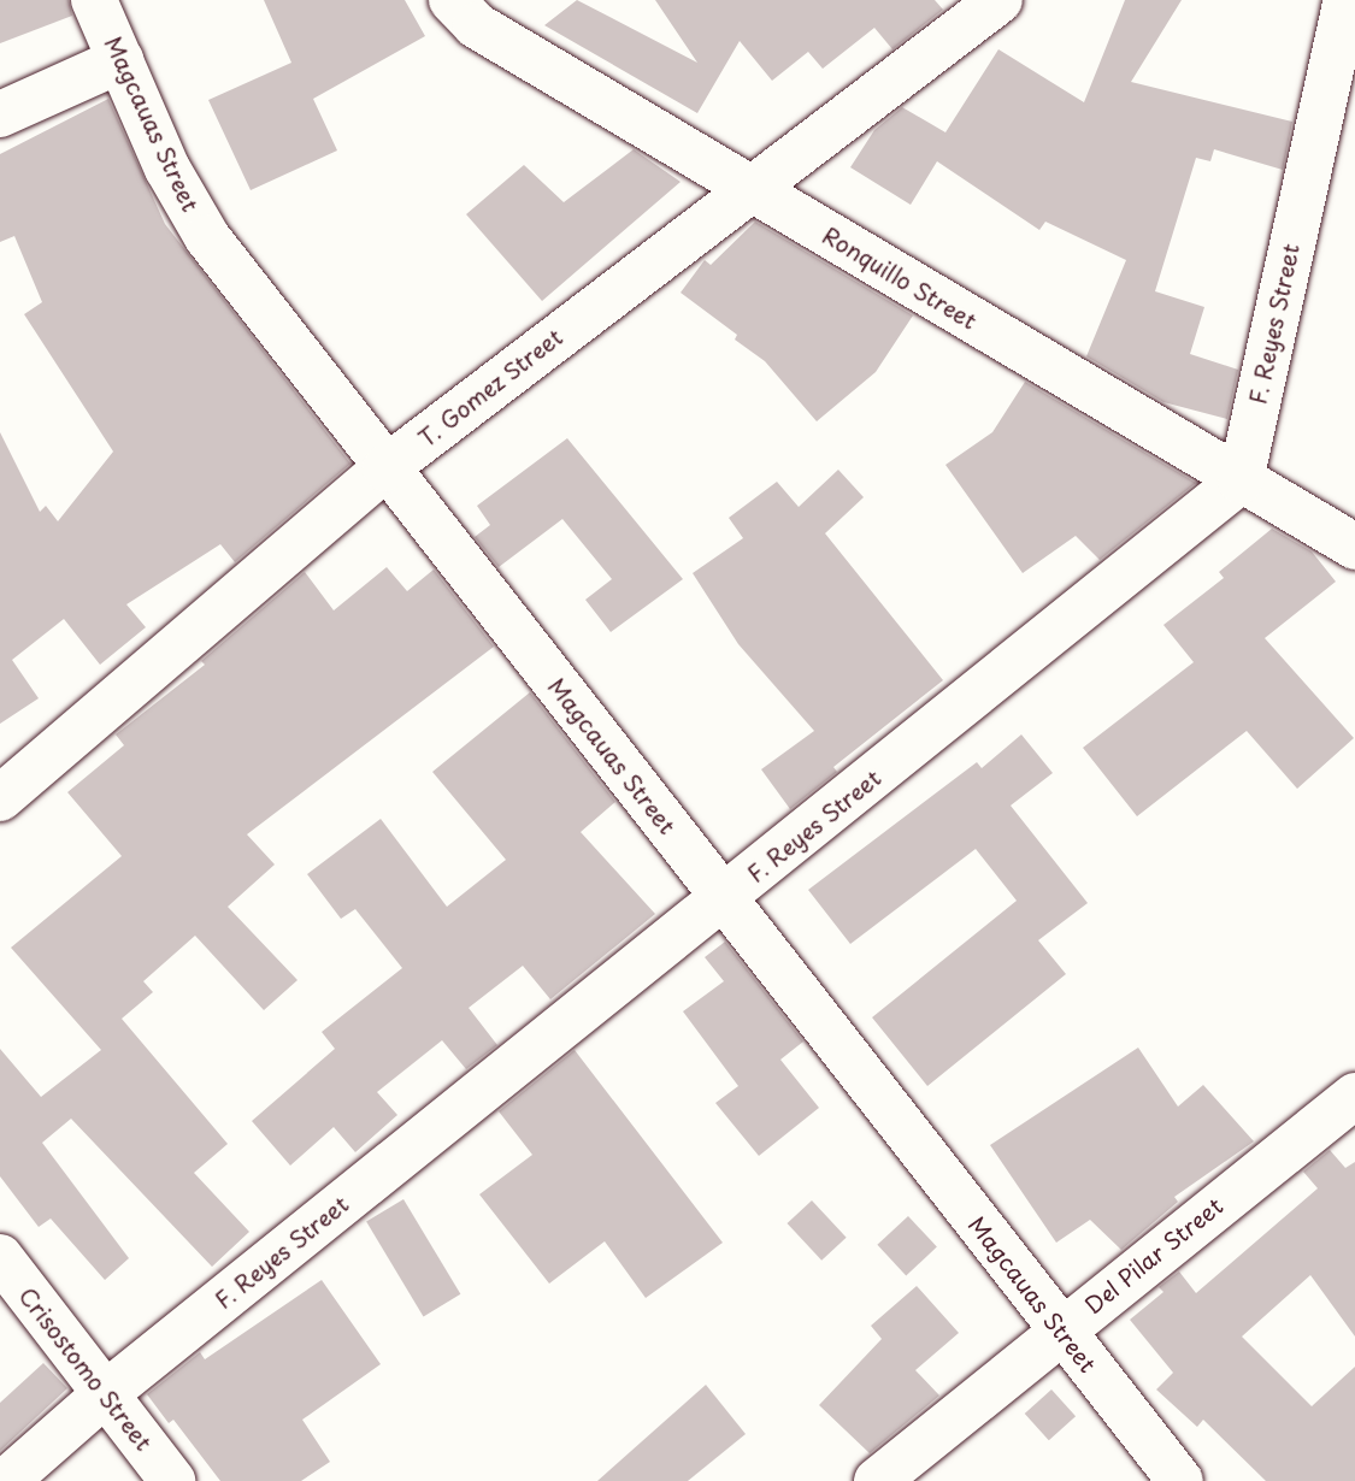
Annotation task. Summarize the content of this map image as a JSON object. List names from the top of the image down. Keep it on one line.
{"streets":{"street":["Magcauas Street","Ronquillo Street","F. Reyes Street","T. Gomez Street","Del Pilar Street","Crisostomo Street"]},"crossings":[["Magcauas Street","F. Reyes Street"],["Magcauas Street","T. Gomez Street"],["Magcauas Street","Del Pilar Street"],["Ronquillo Street","F. Reyes Street"],["Ronquillo Street","T. Gomez Street"],["F. Reyes Street","Crisostomo Street"]]}
